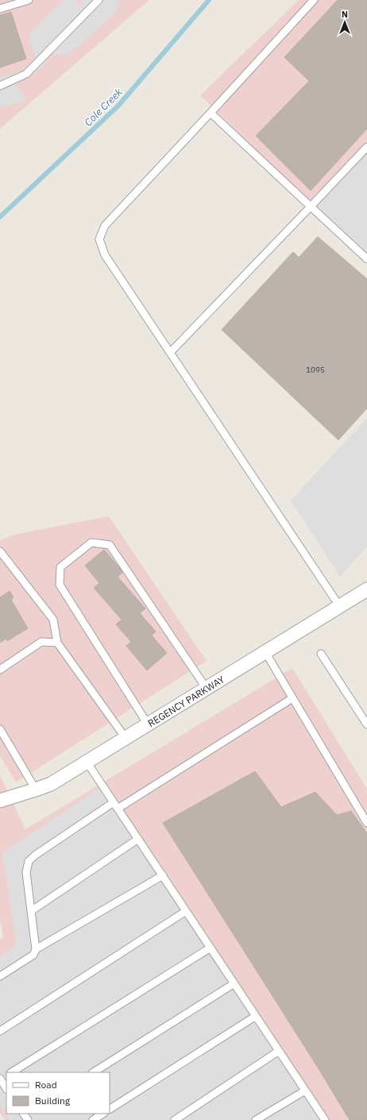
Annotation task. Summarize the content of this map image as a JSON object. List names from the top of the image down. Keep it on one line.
{"streets":{"street":["REGENCY PARKWAY"]},"water":["Cole Creek"],"house_numbers":["1095"],"legend":["Road","Building"],"north":"top"}
